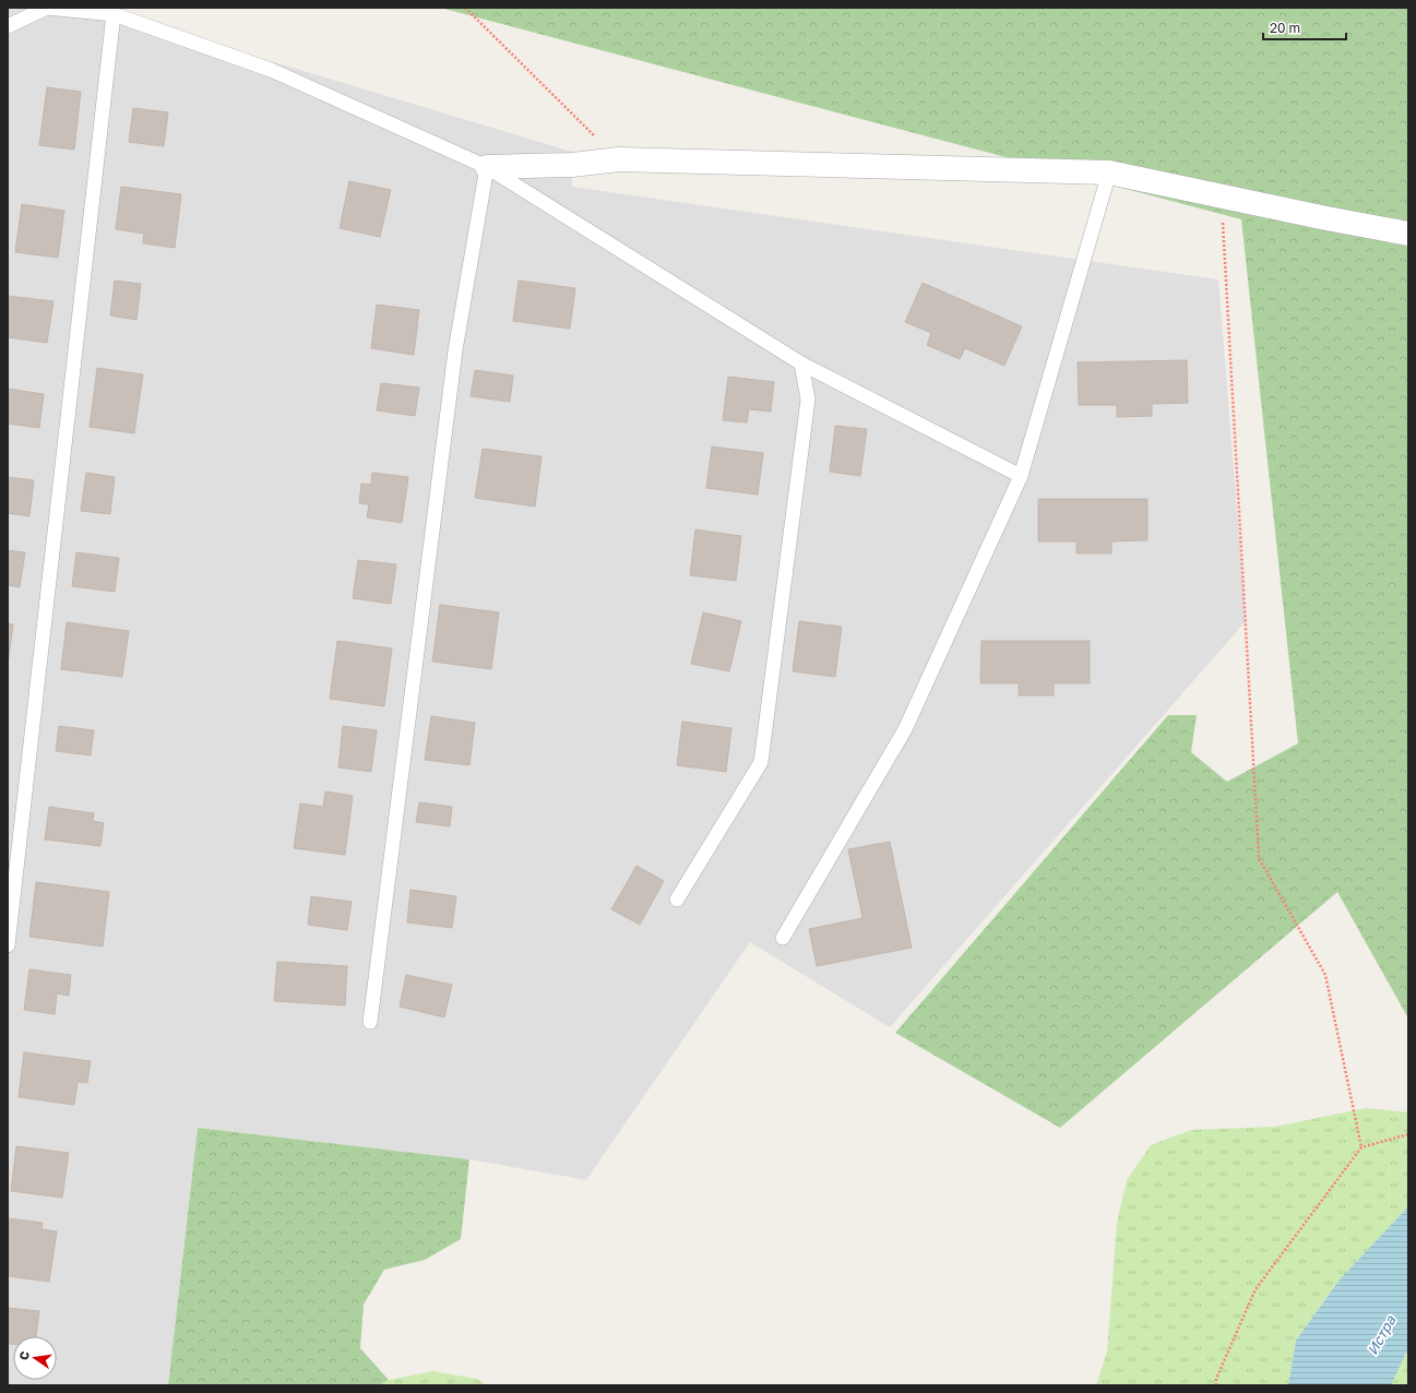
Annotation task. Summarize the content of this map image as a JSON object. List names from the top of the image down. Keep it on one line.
{"water":["Истра"],"scale_bar":"20 m","north":"left"}
